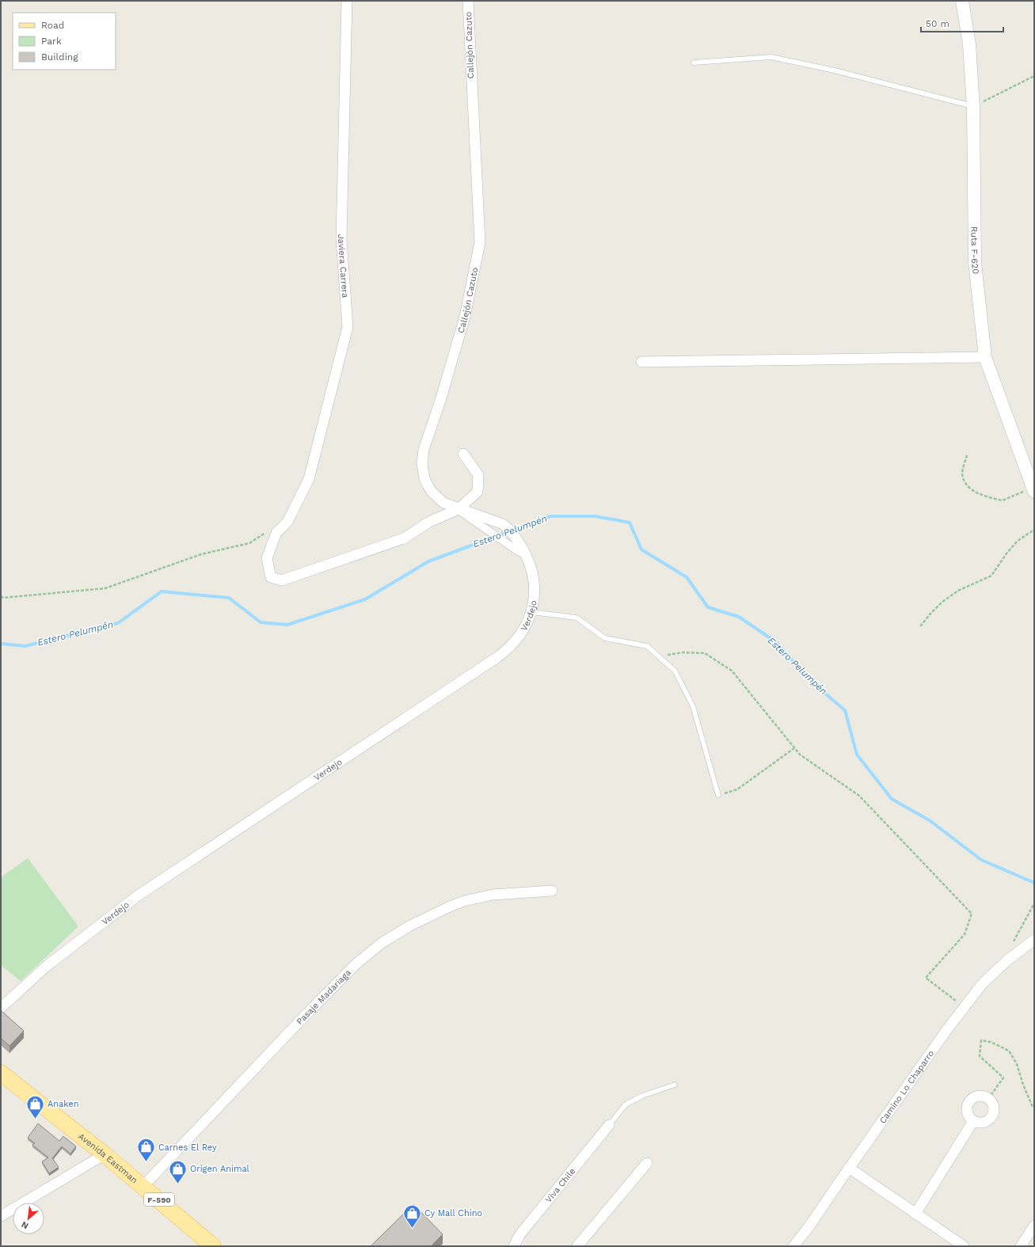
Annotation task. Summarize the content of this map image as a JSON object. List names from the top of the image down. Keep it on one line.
{"streets":{"main road":["Avenida Eastman","F-590"],"street":["Callejón Cazuto","Ruta F-620","Javiera Carrera","Verdejo","Pasaje Madariaga","Camino Lo Chaparro","Viva Chile"]},"crossings":[["Callejón Cazuto","Javiera Carrera"],["Callejón Cazuto","Verdejo"],["Javiera Carrera","Verdejo"],["Pasaje Madariaga","Avenida Eastman"]],"water":["Estero Pelumpén"],"places":{"shop":["Anaken","Carnes El Rey","Origen Animal","Cy Mall Chino"]},"legend":["Road","Park","Building"],"scale_bar":"50 m","north":"bottom left"}
